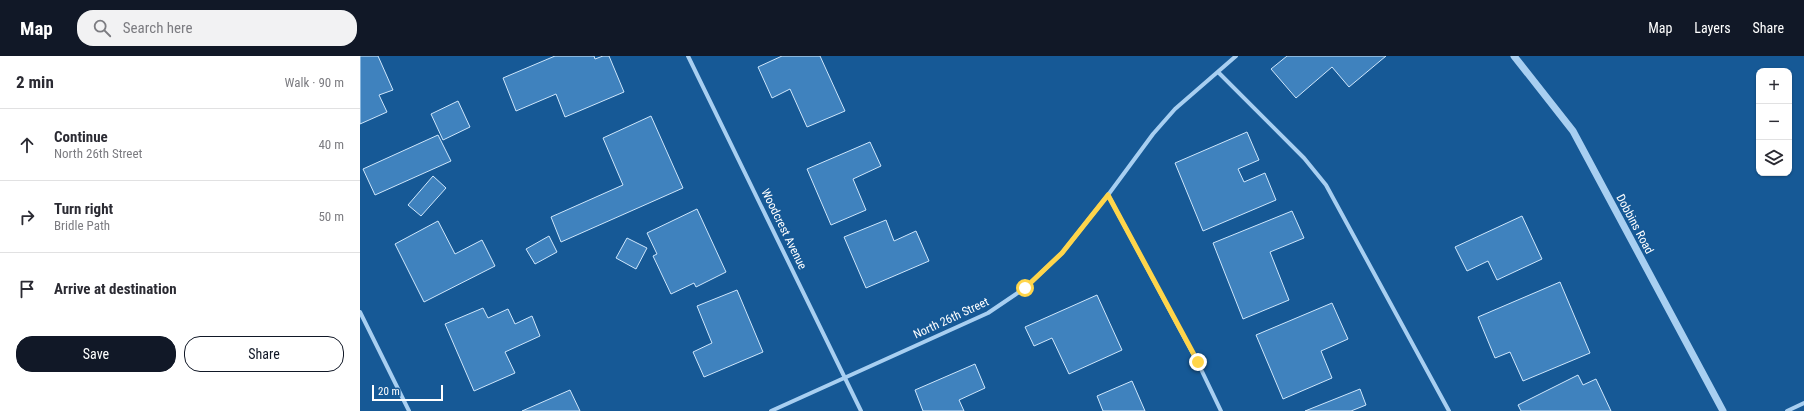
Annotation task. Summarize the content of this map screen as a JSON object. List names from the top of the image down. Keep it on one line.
{"streets":{"street":["Dobbins Road","Woodcrest Avenue","North 26th Street"]},"crossings":[["Woodcrest Avenue","North 26th Street"]],"scale_bar":"20 m","page":{"header":"Map","search":"Search here","nav":["Map","Layers","Share"],"heading":["2 min","Walk · 90 m"],"map_buttons":["+","−"],"list":[["Continue","North 26th Street","40 m"],["Turn right","Bridle Path","50 m"],"Arrive at destination"],"buttons":["Save","Share"],"scale":"20 m"}}
